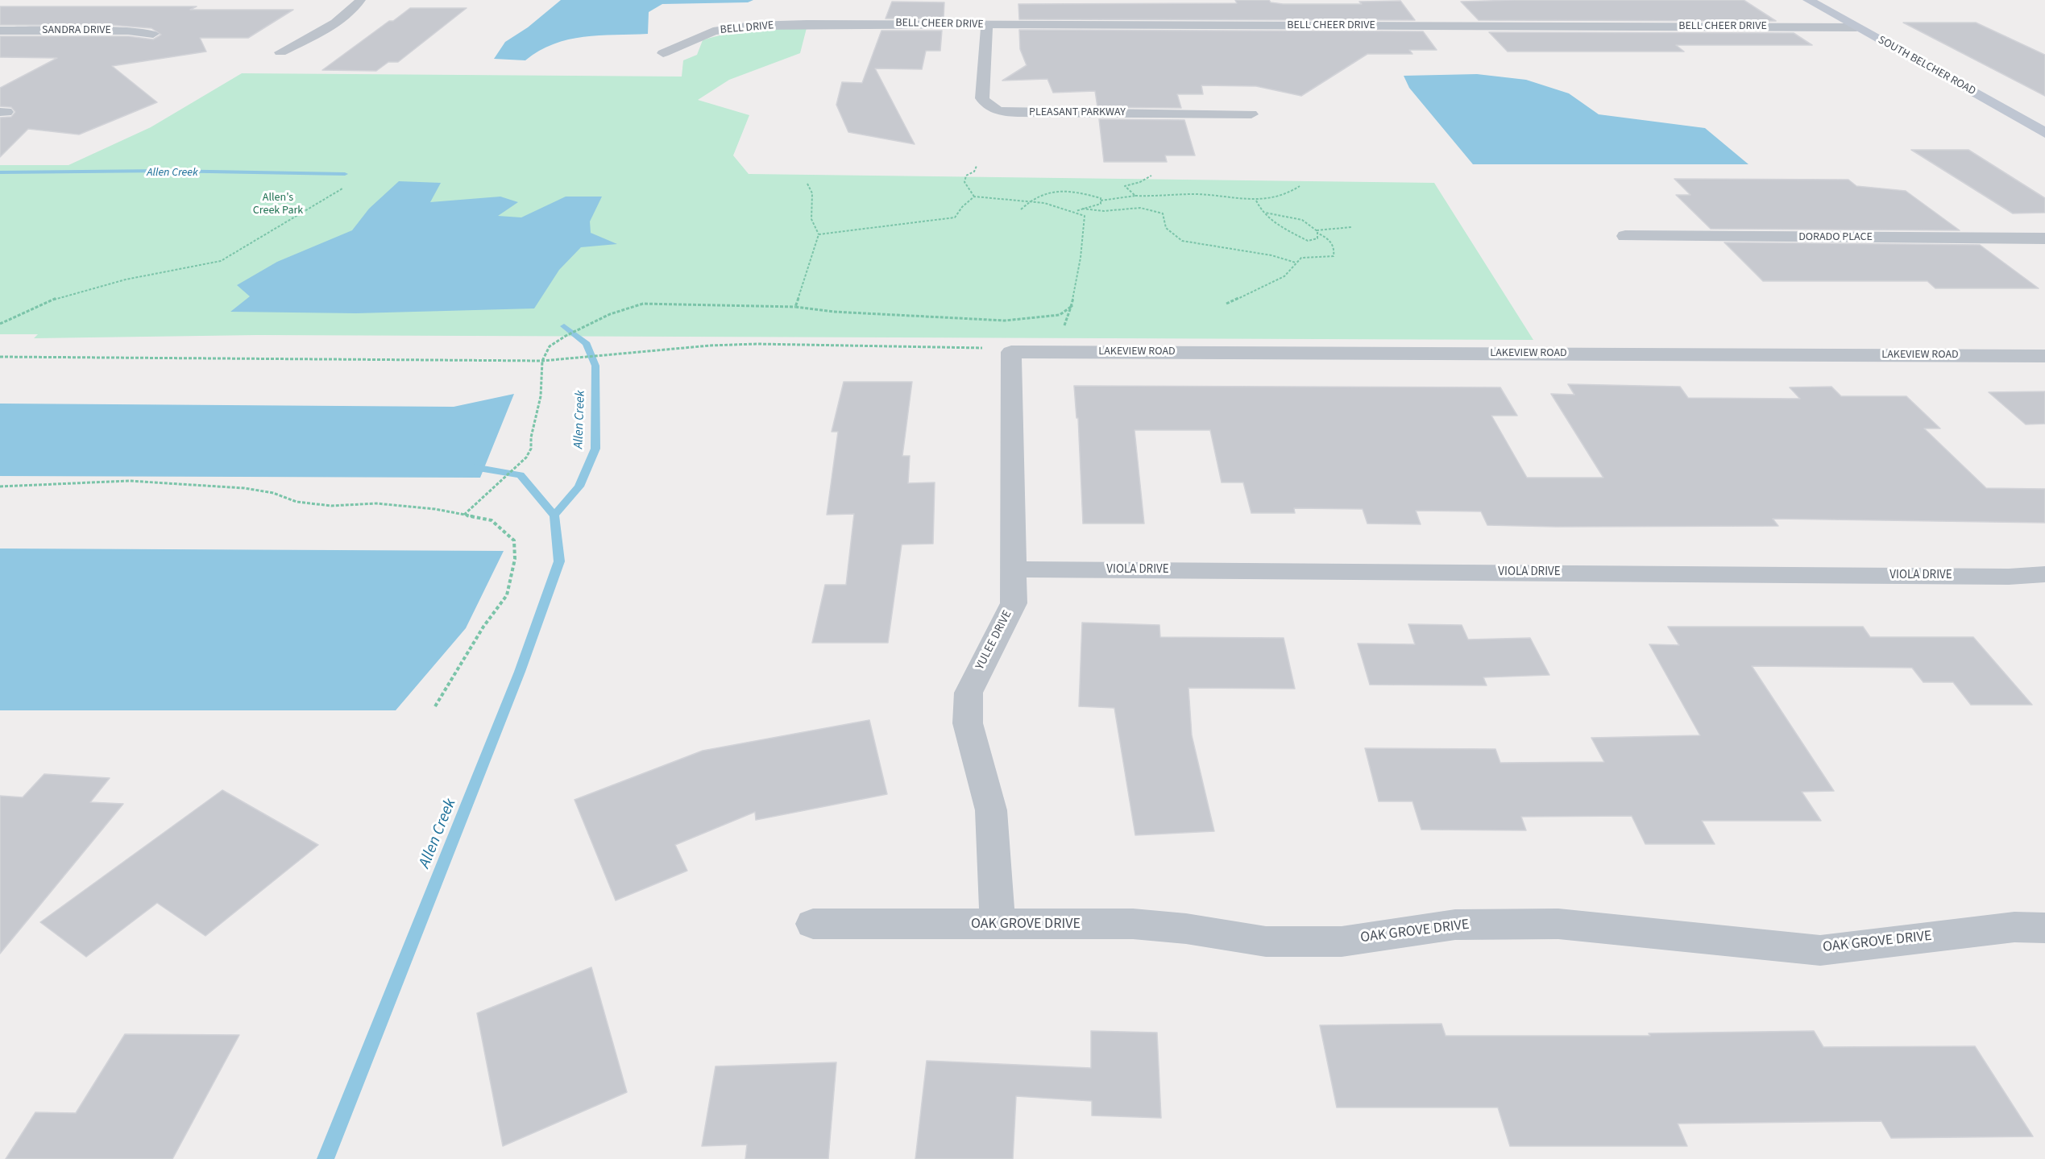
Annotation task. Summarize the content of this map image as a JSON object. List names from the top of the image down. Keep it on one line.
{"streets":{"main road":["SOUTH BELCHER ROAD"],"street":["BELL CHEER DRIVE","BELL DRIVE","SANDRA DRIVE","PLEASANT PARKWAY","DORADO PLACE","LAKEVIEW ROAD","VIOLA DRIVE","YULEE DRIVE","OAK GROVE DRIVE"]},"crossings":[["BELL CHEER DRIVE","BELL DRIVE"],["BELL CHEER DRIVE","SOUTH BELCHER ROAD"],["BELL CHEER DRIVE","PLEASANT PARKWAY"],["LAKEVIEW ROAD","YULEE DRIVE"],["VIOLA DRIVE","YULEE DRIVE"],["YULEE DRIVE","OAK GROVE DRIVE"]],"water":["Allen Creek"],"parks":["Allen's Creek Park"]}
